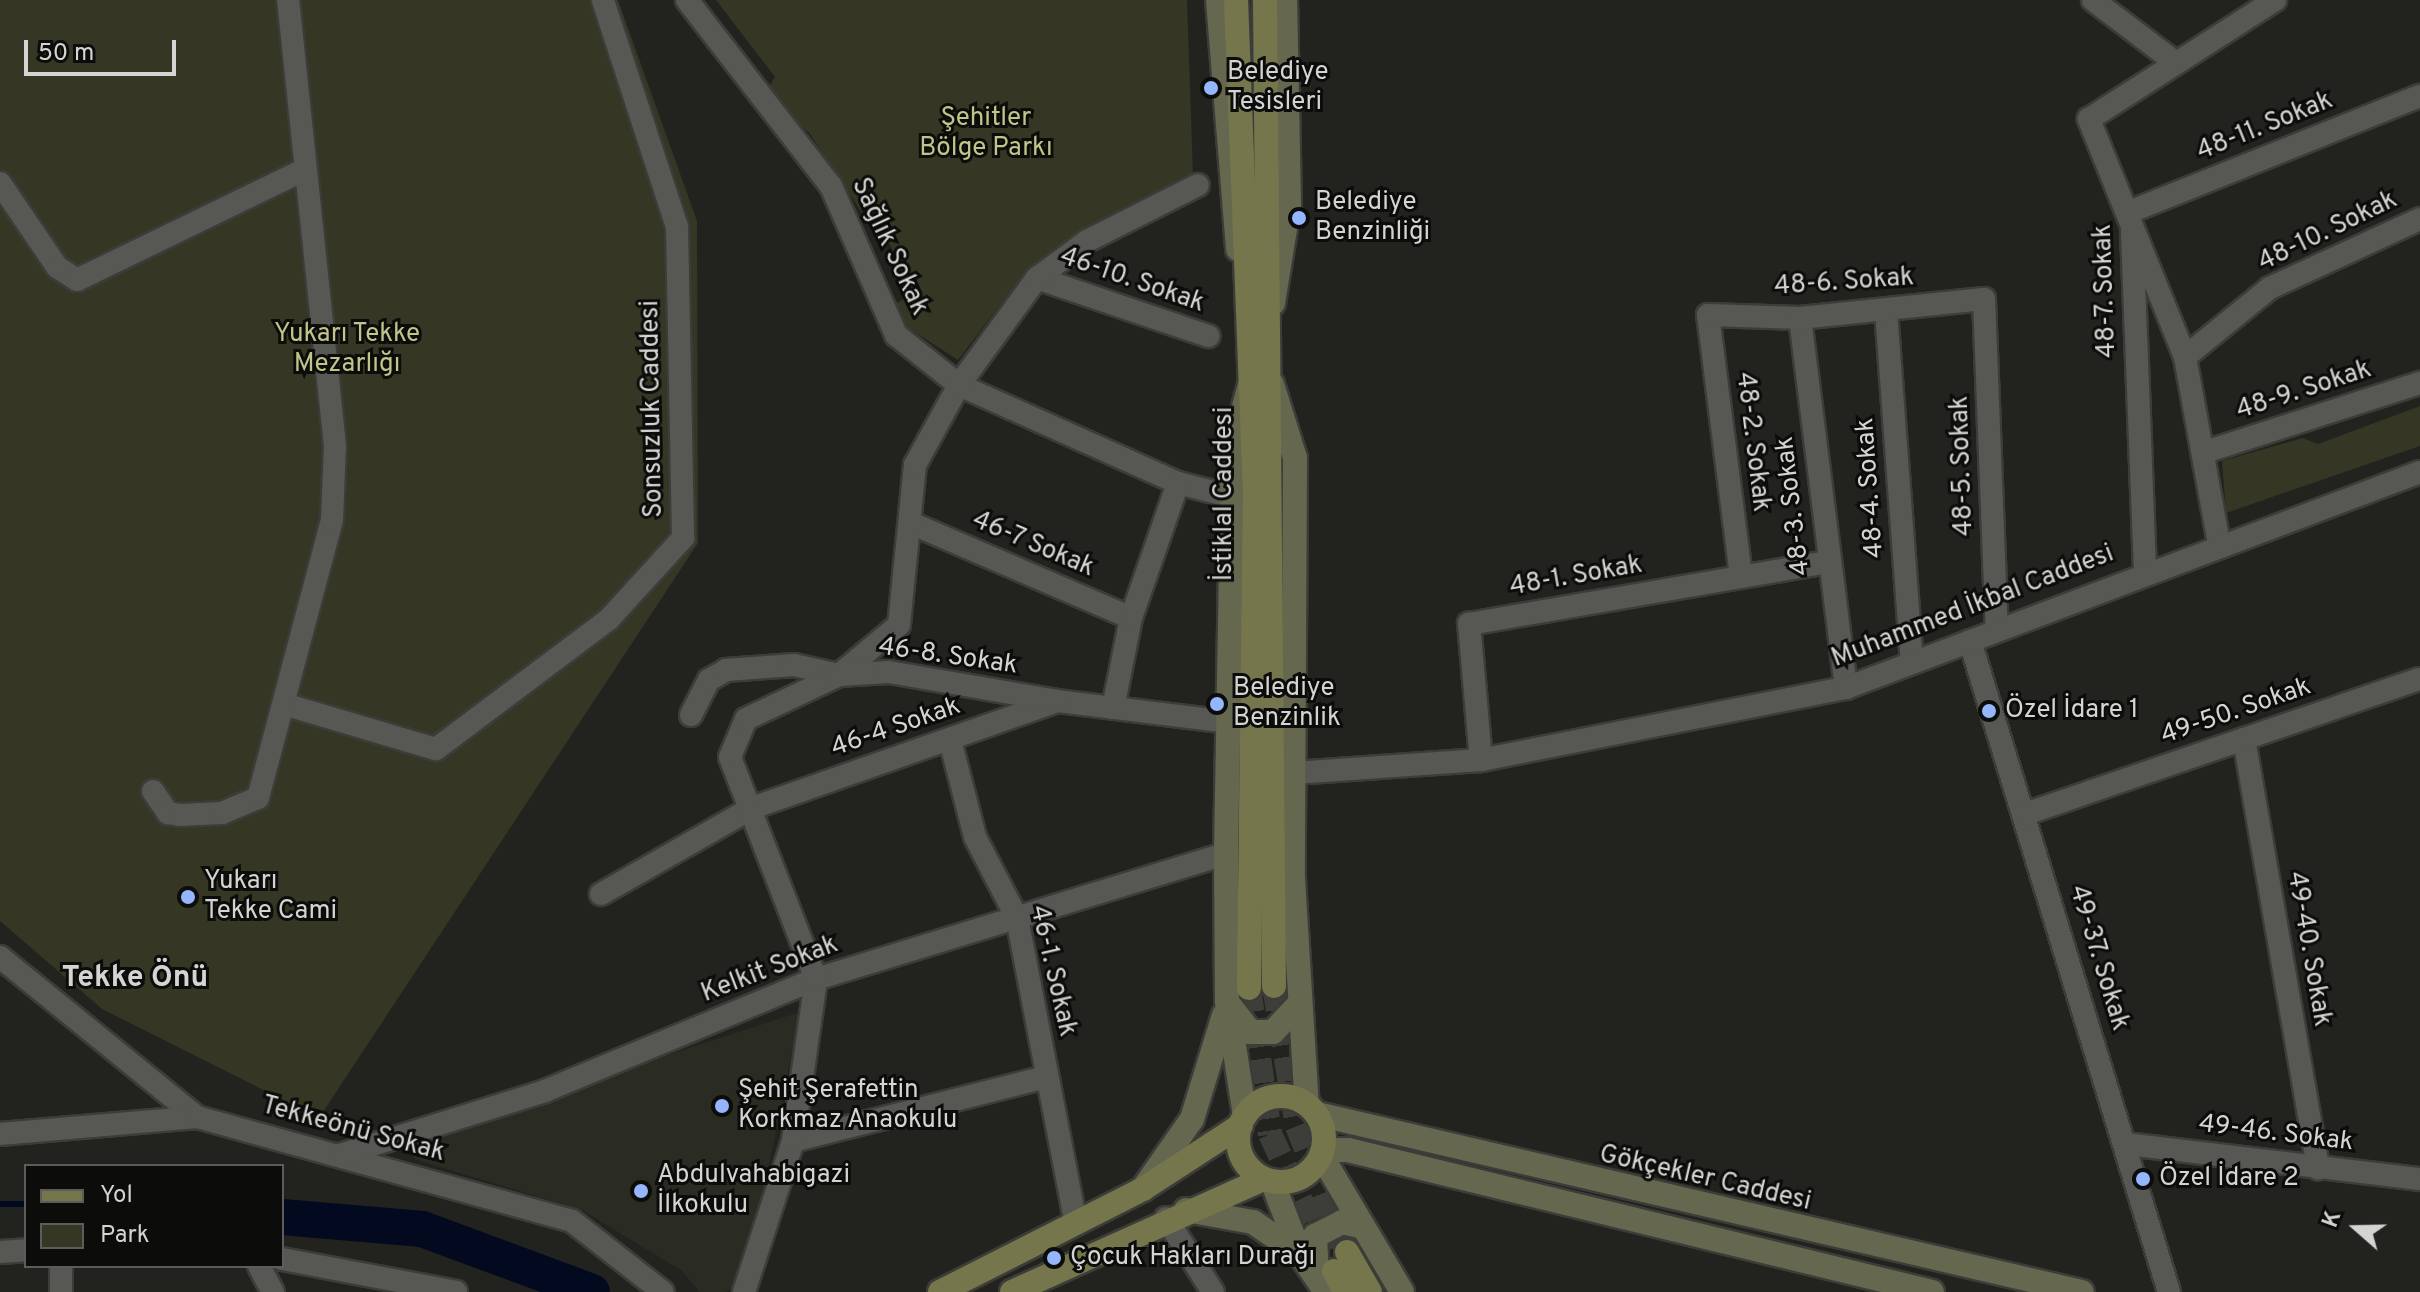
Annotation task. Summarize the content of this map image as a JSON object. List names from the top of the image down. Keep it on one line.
{"streets":{"main road":["İstiklal Caddesi"],"street":["48-11. Sokak","48-10. Sokak","Sağlık Sokak","46-10. Sokak","48-6. Sokak","48-7. Sokak","48-9. Sokak","Sonsuzluk Caddesi","48-2. Sokak","48-5. Sokak","48-4. Sokak","48-3. Sokak","46-7 Sokak","48-1. Sokak","Muhammed İkbal Caddesi","46-8. Sokak","49-50. Sokak","46-4 Sokak","49-40. Sokak","49-37. Sokak","Kelkit Sokak","46-1. Sokak","Tekkeönü Sokak","49-46. Sokak","Gökçekler Caddesi"]},"crossings":[["48-11. Sokak","48-7. Sokak"],["48-10. Sokak","48-7. Sokak"],["48-6. Sokak","48-2. Sokak"],["48-6. Sokak","48-5. Sokak"],["48-6. Sokak","48-4. Sokak"],["48-6. Sokak","48-3. Sokak"],["48-7. Sokak","48-9. Sokak"],["48-7. Sokak","Muhammed İkbal Caddesi"],["48-2. Sokak","48-1. Sokak"],["48-5. Sokak","Muhammed İkbal Caddesi"],["48-4. Sokak","Muhammed İkbal Caddesi"],["48-3. Sokak","48-1. Sokak"],["48-3. Sokak","Muhammed İkbal Caddesi"],["48-1. Sokak","Muhammed İkbal Caddesi"],["Muhammed İkbal Caddesi","49-37. Sokak"],["46-8. Sokak","46-4 Sokak"],["46-8. Sokak","Kelkit Sokak"],["49-50. Sokak","49-40. Sokak"],["49-50. Sokak","49-37. Sokak"],["46-4 Sokak","46-1. Sokak"],["49-40. Sokak","49-46. Sokak"],["49-37. Sokak","49-46. Sokak"],["Kelkit Sokak","46-1. Sokak"],["Kelkit Sokak","Tekkeönü Sokak"]],"districts":["Tekke Önü"],"parks":["Şehitler Bölge Parkı","Yukarı Tekke Mezarlığı"],"places":["Belediye Tesisleri","Belediye Benzinliği","Belediye Benzinlik","Özel İdare 1","Yukarı Tekke Cami","Şehit Şerafettin Korkmaz Anaokulu","Özel İdare 2","Abdulvahabigazi İlkokulu","Çocuk Hakları Durağı"],"legend":["Yol","Park"],"scale_bar":"50 m","north":"left"}
